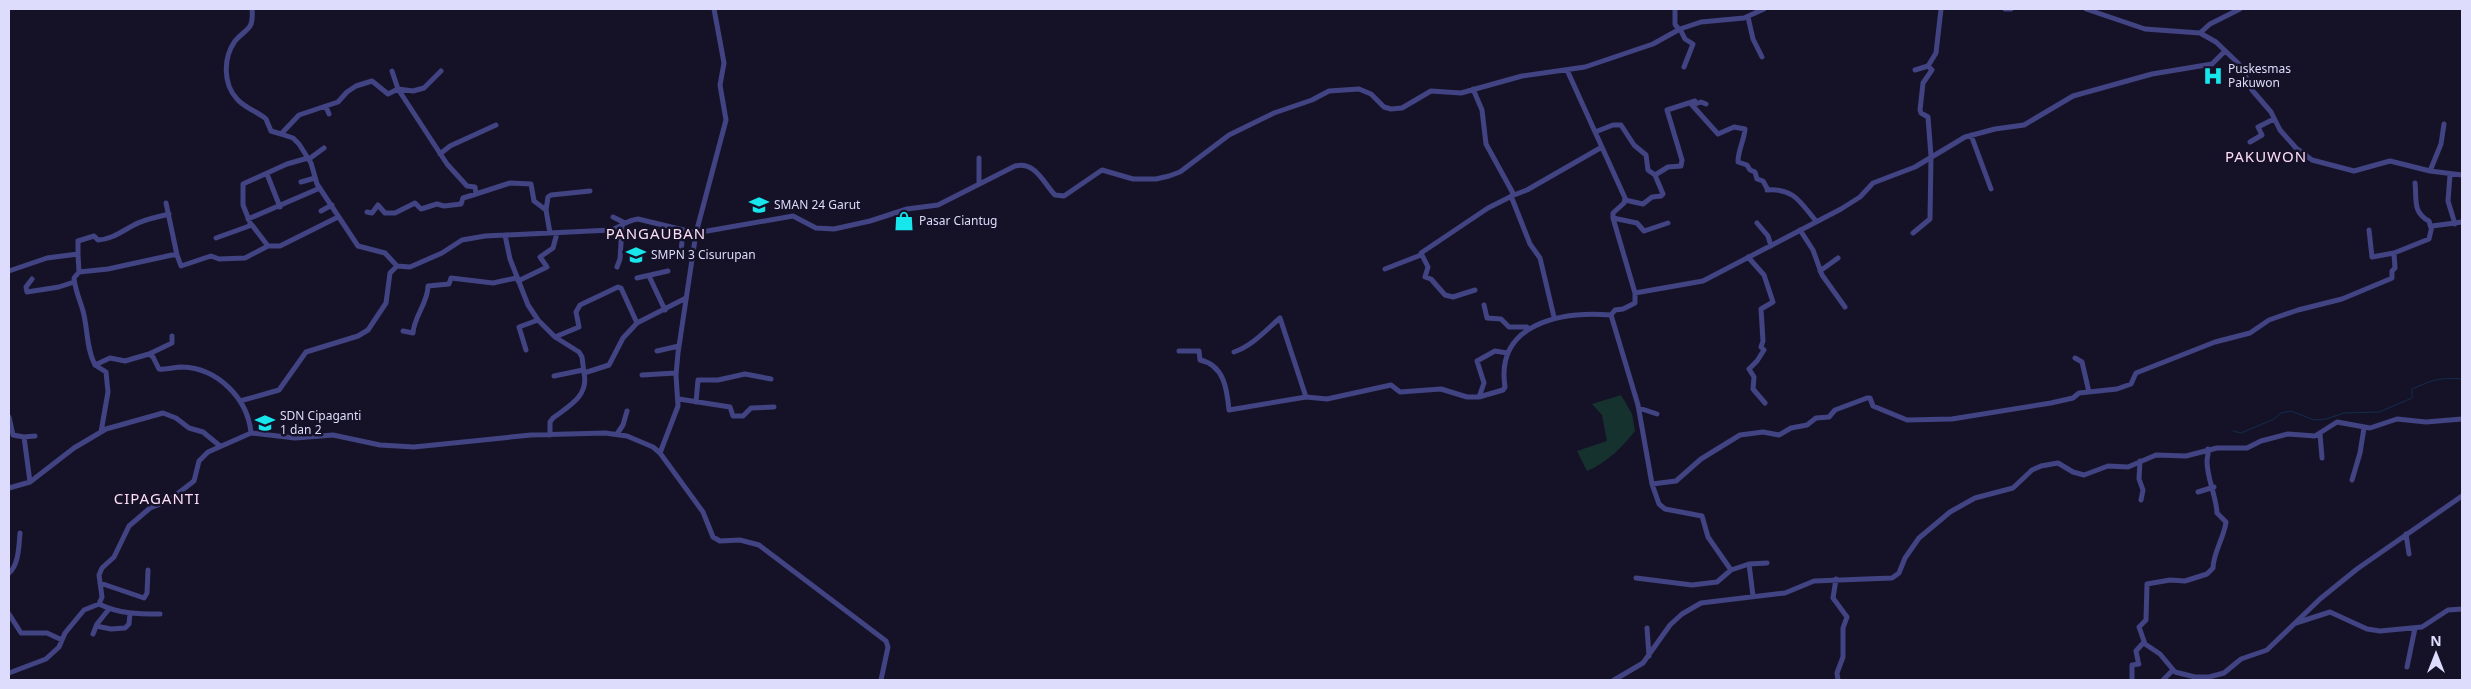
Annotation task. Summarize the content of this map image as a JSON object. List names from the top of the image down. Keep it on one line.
{"districts":["PAKUWON","PANGAUBAN","CIPAGANTI"],"places":{"hospital":["Puskesmas Pakuwon"],"school or university":["SMAN 24 Garut","SMPN 3 Cisurupan","SDN Cipaganti 1 dan 2"],"shop":["Pasar Ciantug"]},"north":"top"}
